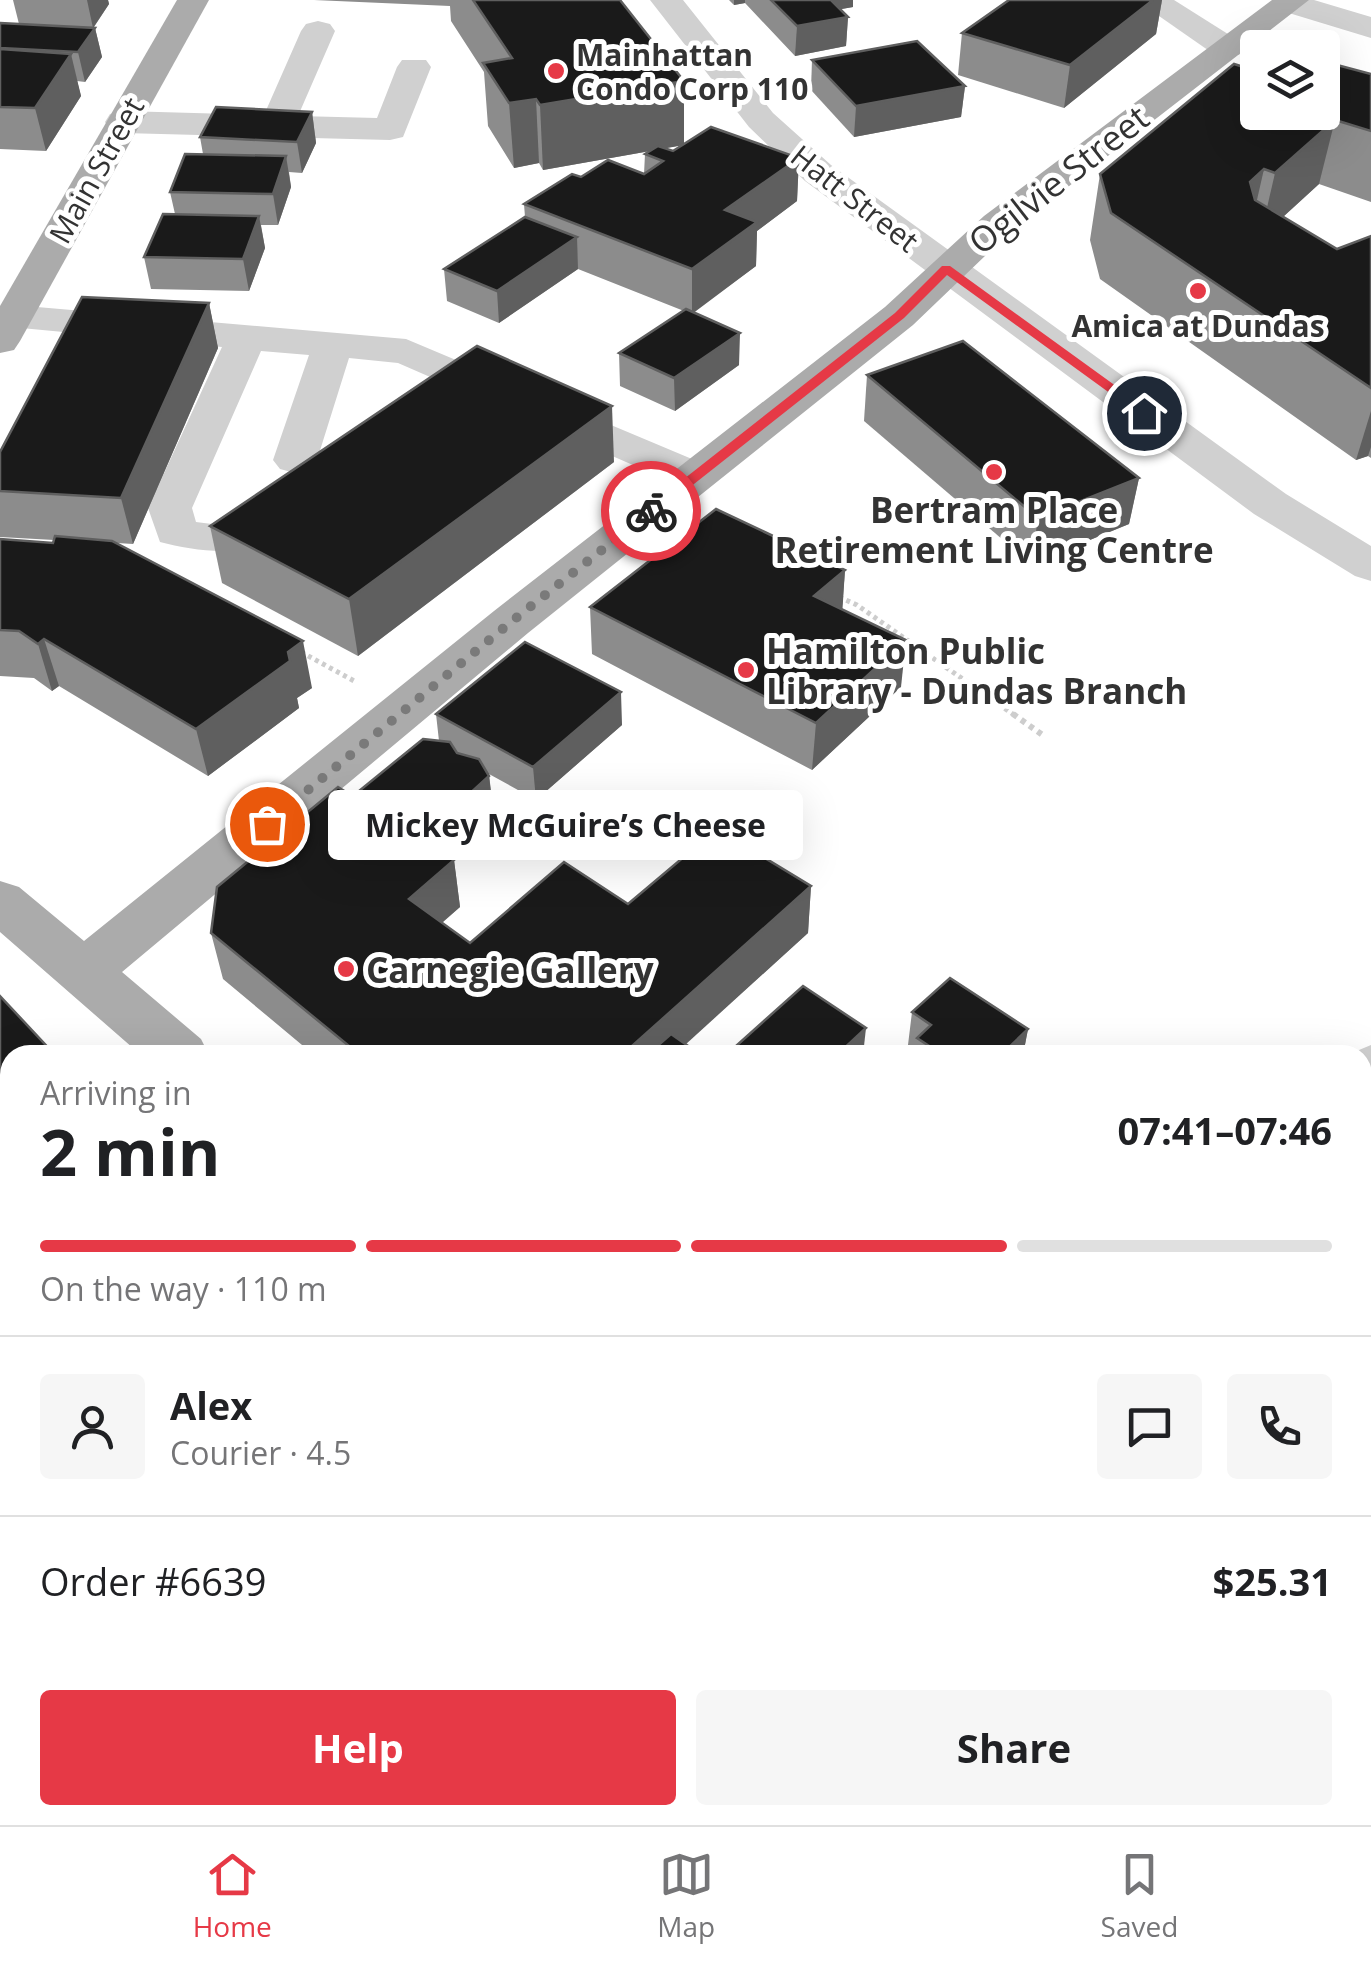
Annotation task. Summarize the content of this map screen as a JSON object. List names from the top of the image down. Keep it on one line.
{"streets":{"main road":["Main Street","Ogilvie Street"],"street":["Hatt Street"]},"crossings":[["Ogilvie Street","Hatt Street"]],"places":["Mainhattan Condo Corp 110","Amica at Dundas","Bertram Place Retirement Living Centre","Hamilton Public Library - Dundas Branch","Mickey McGuire’s Cheese","Carnegie Gallery"],"page":{"bubble":"Mickey McGuire’s Cheese","heading":["2 min","Arriving in","07:41–07:46"],"panel":["Alex","Courier · 4.5","Order #6639","$25.31"],"bar":"On the way · 110 m","buttons":["Help","Share"],"tabs":["Home","Map","Saved"]}}
